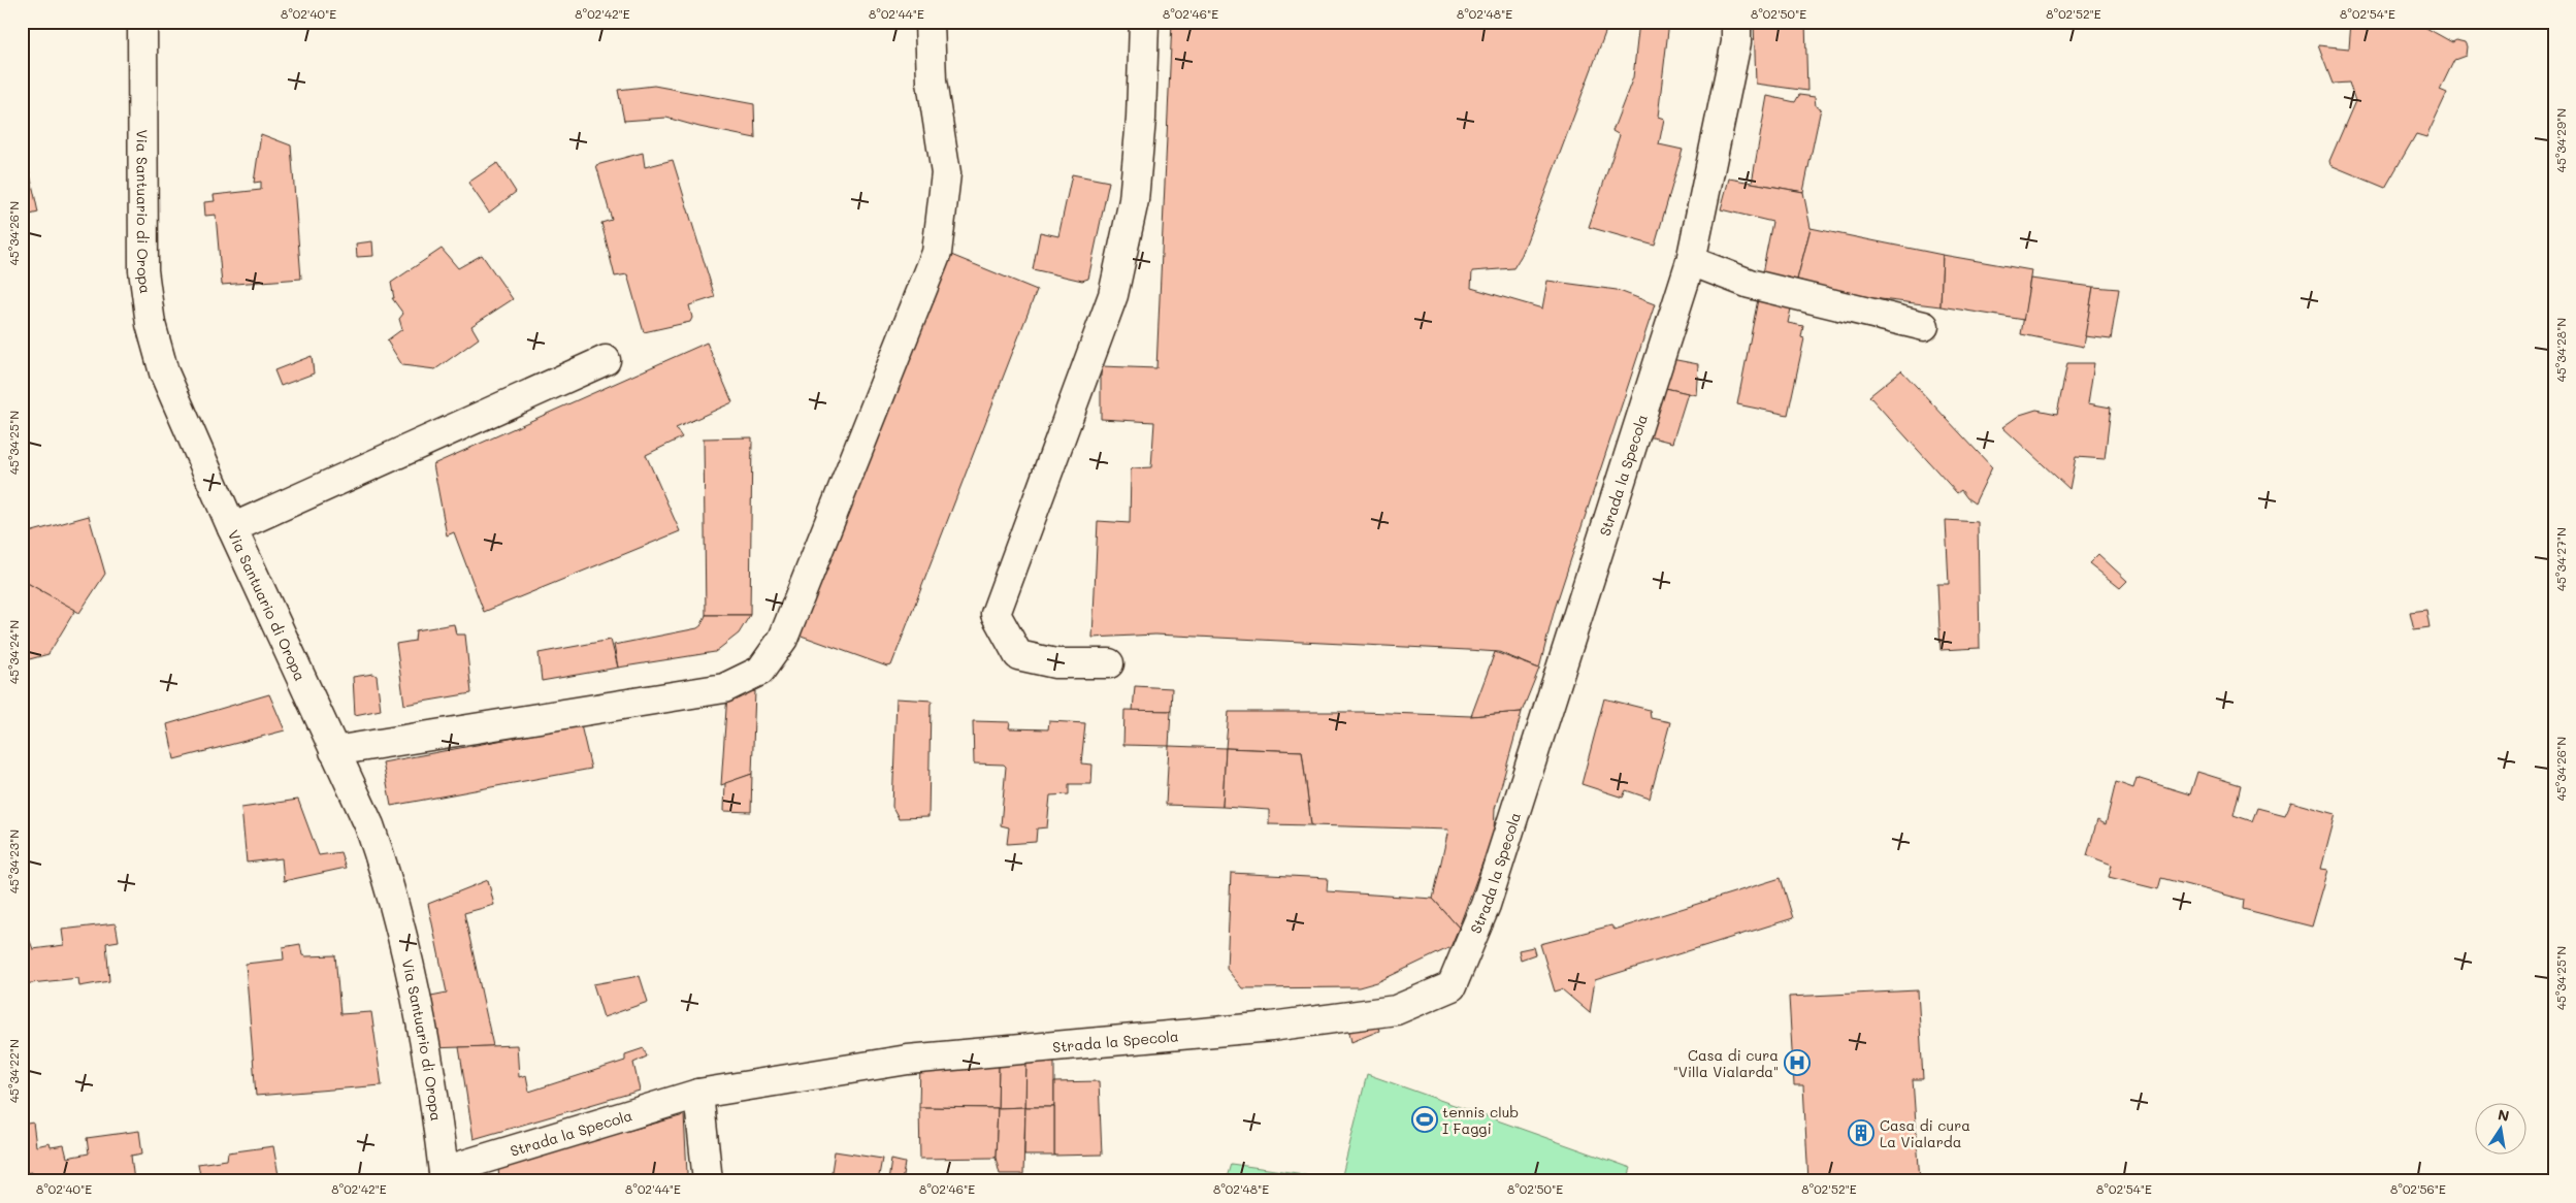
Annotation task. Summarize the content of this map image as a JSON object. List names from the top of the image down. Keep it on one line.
{"streets":{"street":["Via Santuario di Oropa","Strada la Specola"]},"crossings":[["Via Santuario di Oropa","Strada la Specola"]],"places":{"hospital":["Casa di cura \"Villa Vialarda\""],"sports":["tennis club I Faggi"],"building":["Casa di cura La Vialarda"]},"north":"top","coordinates":["8°02'40\"E","8°02'42\"E","8°02'44\"E","8°02'46\"E","8°02'48\"E","8°02'50\"E","8°02'52\"E","8°02'54\"E","45°34'29\"N","45°34'26\"N","45°34'28\"N","45°34'25\"N","45°34'27\"N","45°34'24\"N","45°34'23\"N","45°34'22\"N","8°02'56\"E"]}
